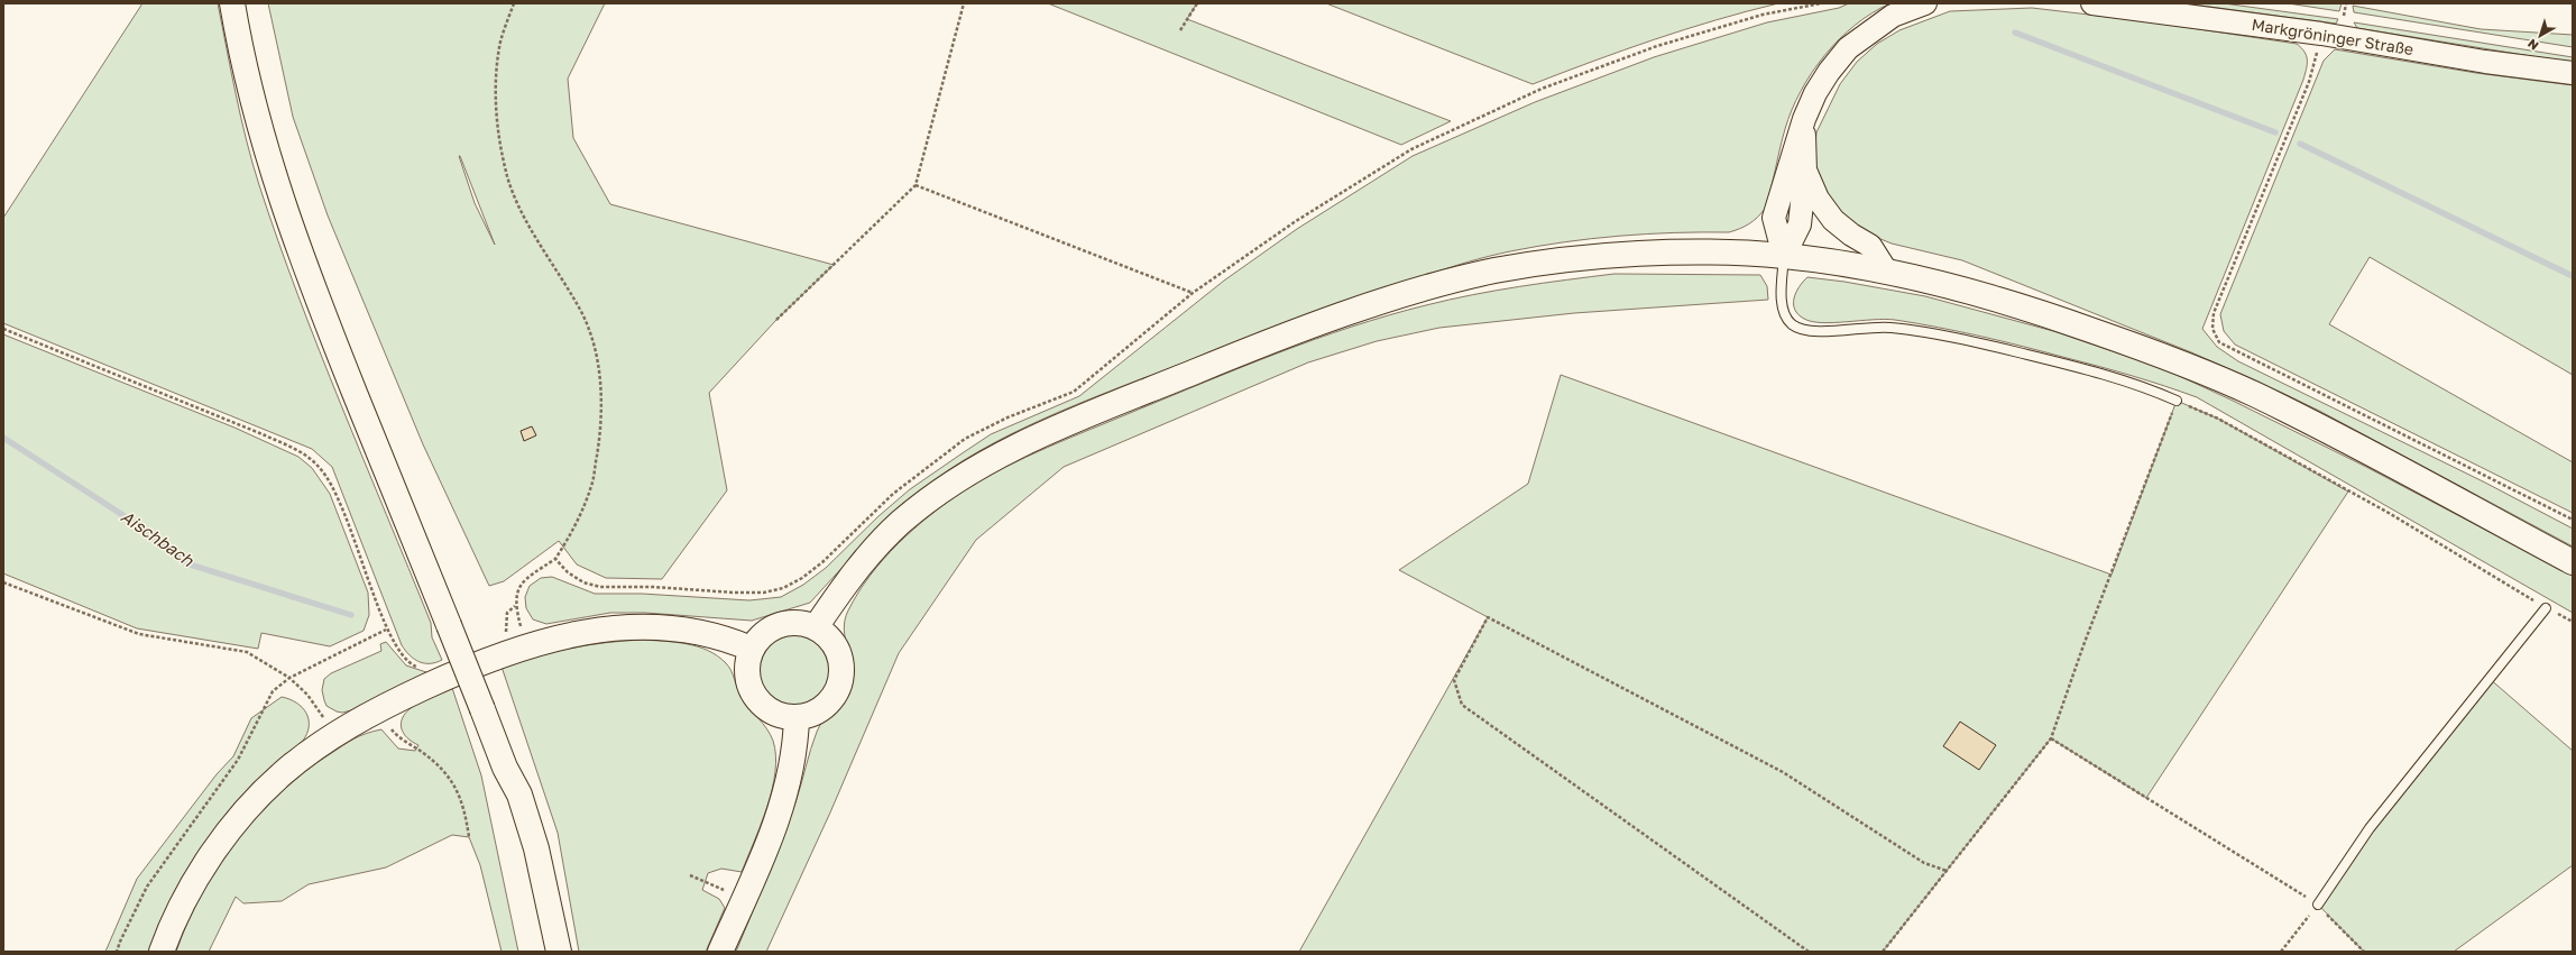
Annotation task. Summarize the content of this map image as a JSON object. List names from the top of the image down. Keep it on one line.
{"streets":{"street":["Markgröninger Straße"]},"water":["Aischbach"],"north":"bottom left"}
